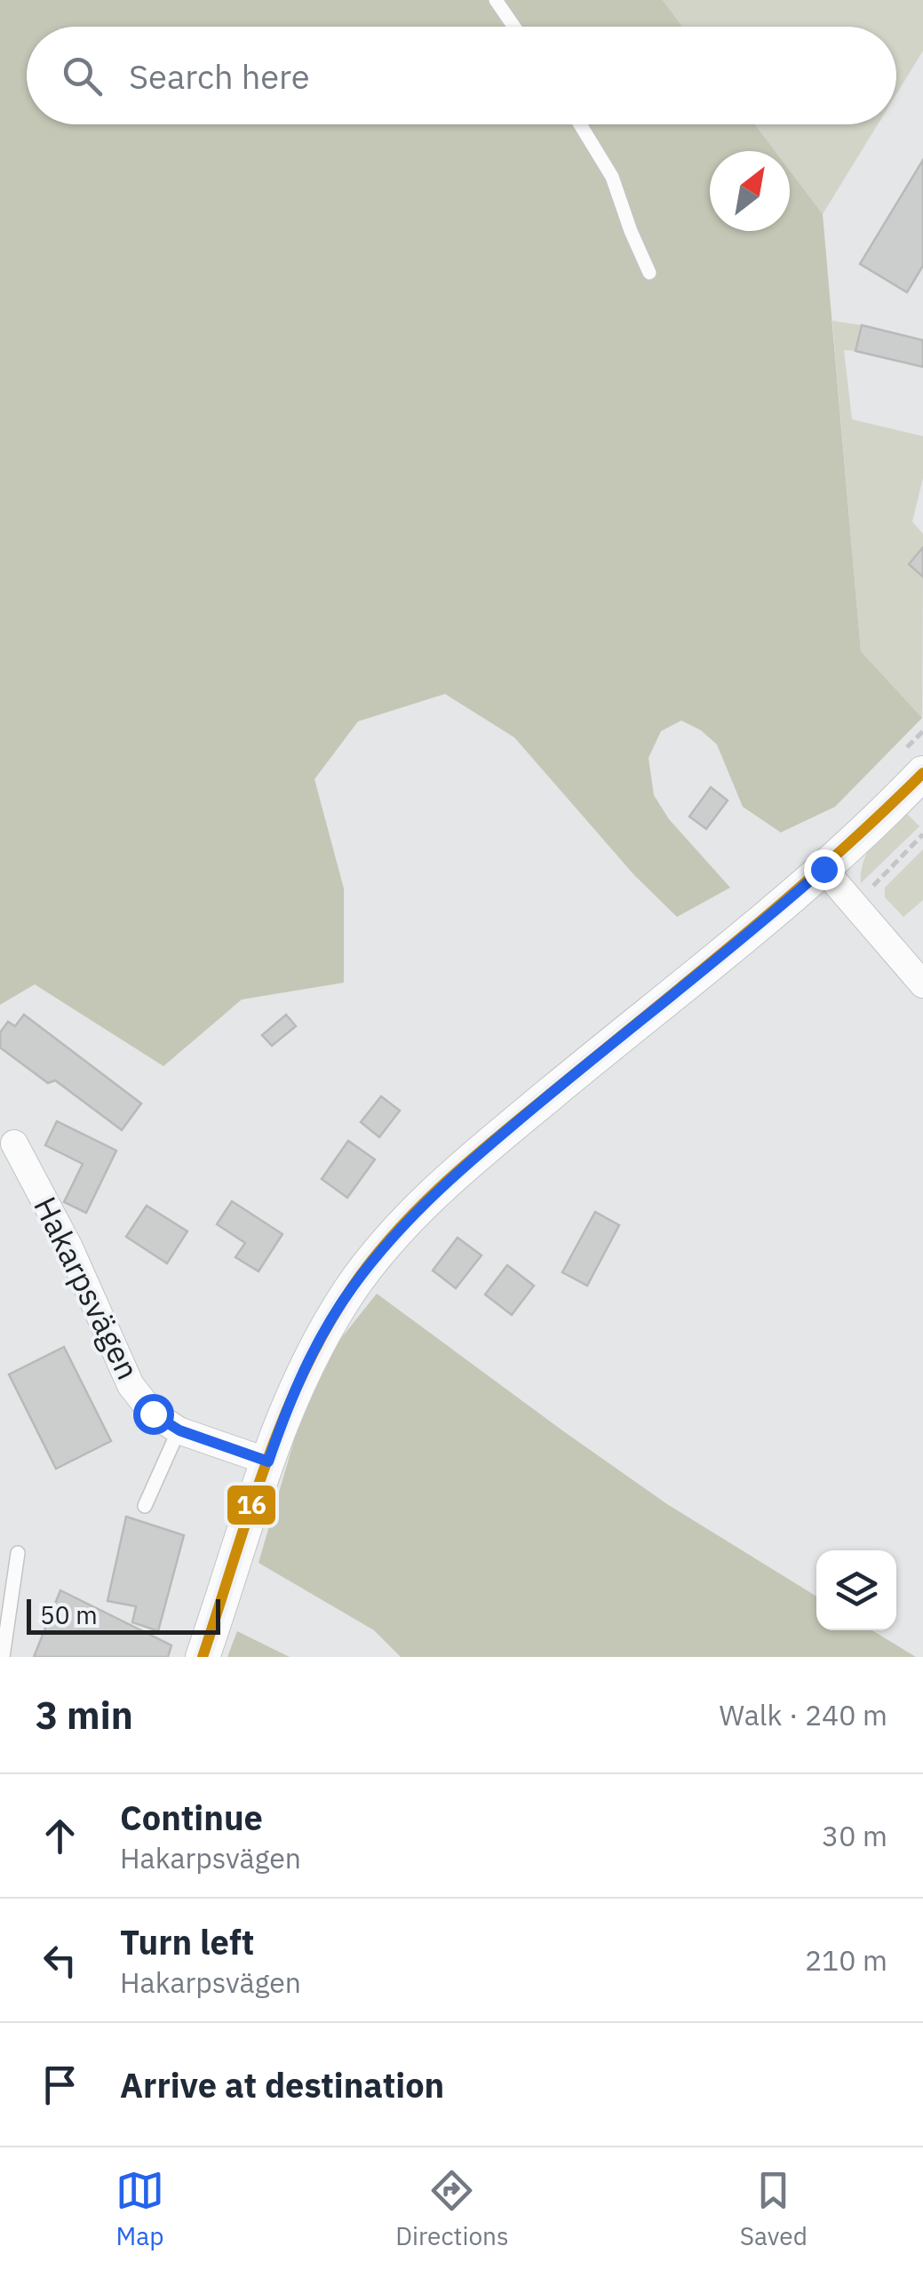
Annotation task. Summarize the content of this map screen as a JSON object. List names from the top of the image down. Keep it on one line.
{"streets":{"street":["Hakarpsvägen"]},"lines":["transit line 16"],"scale_bar":"50 m","north":"top right","page":{"search":"Search here","scale":"50 m","heading":["3 min","Walk · 240 m"],"list":[["Continue","Hakarpsvägen","30 m"],["Turn left","Hakarpsvägen","210 m"],"Arrive at destination"],"nav":["Map","Directions","Saved"]}}
